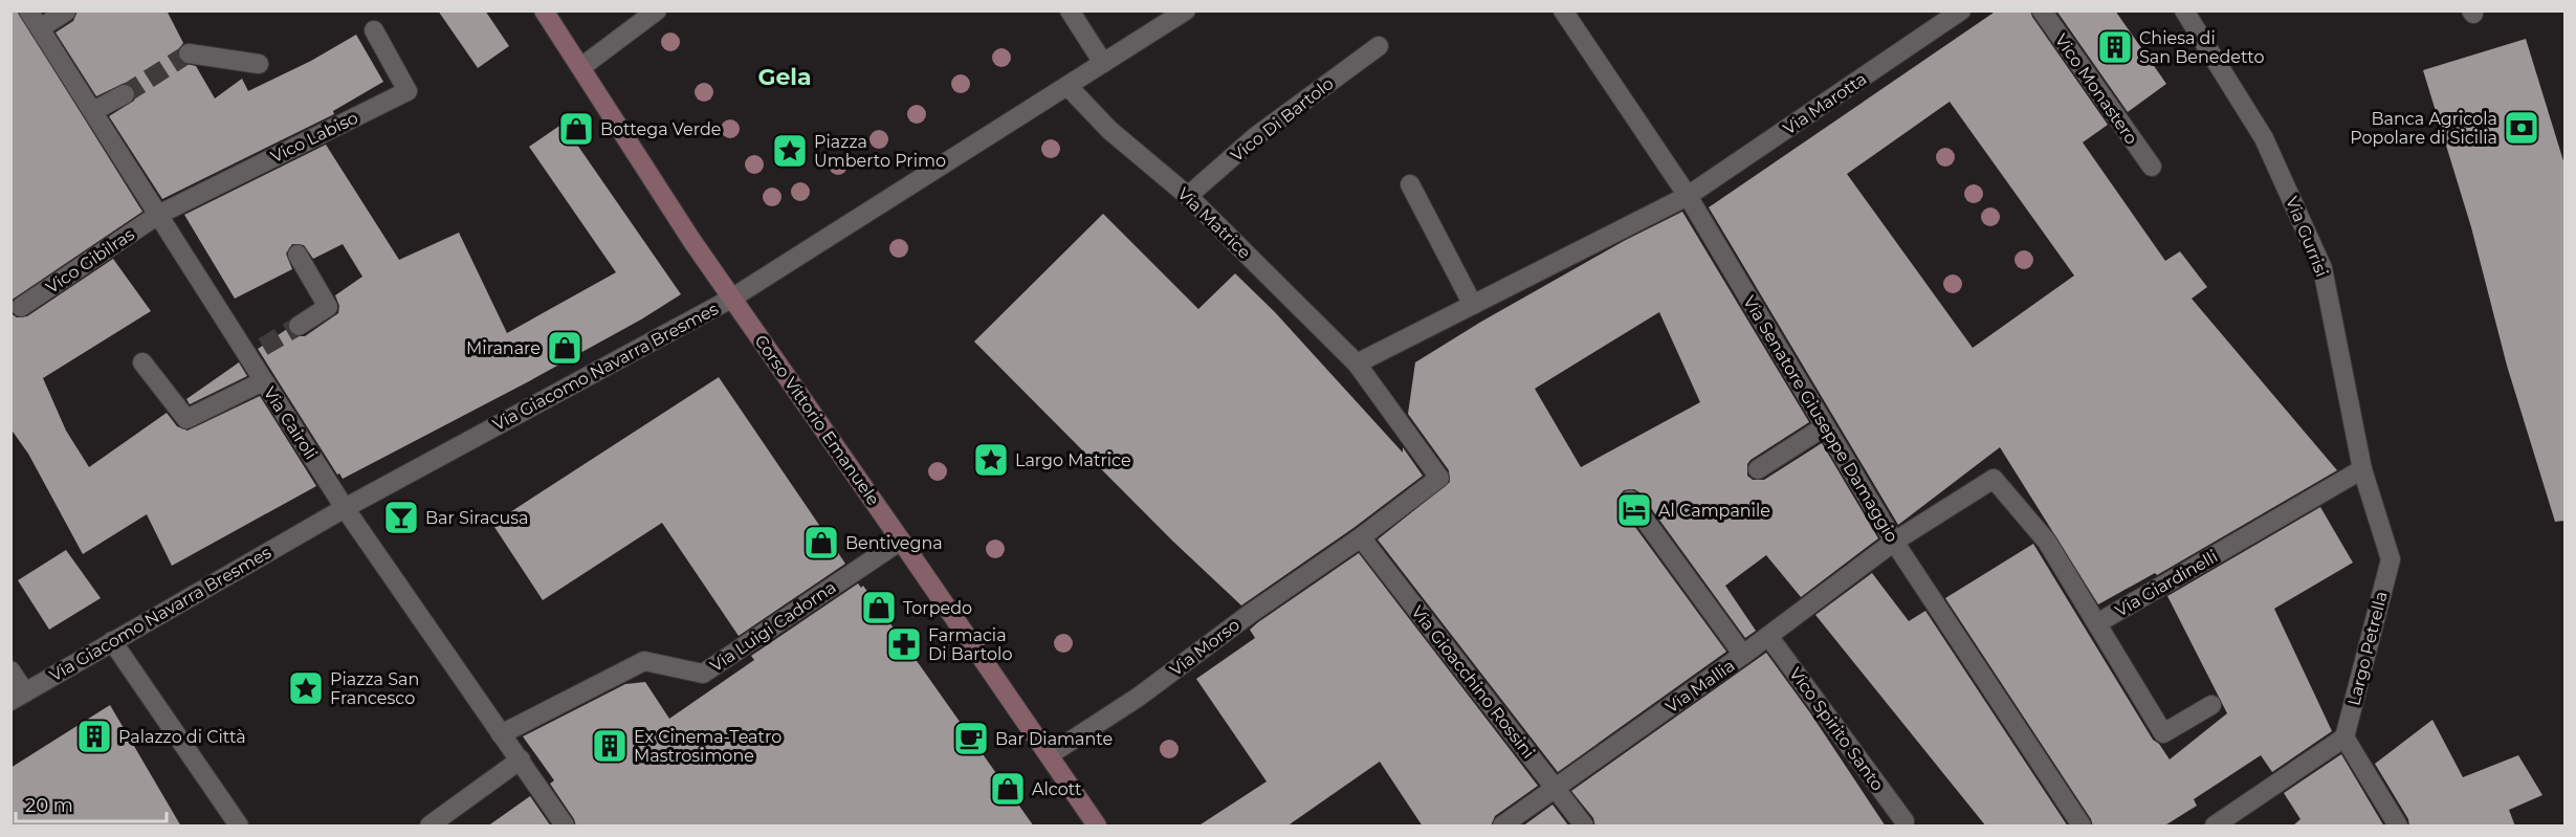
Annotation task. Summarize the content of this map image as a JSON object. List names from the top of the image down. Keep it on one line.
{"streets":{"street":["Vico Monastero","Via Marotta","Vico Di Bartolo","Vico Labiso","Via Matrice","Via Gurrisi","Vico Gibilras","Via Giacomo Navarra Bresmes","Via Senatore Giuseppe Damaggio","Corso Vittorio Emanuele","Via Cairoli","Via Giardinelli","Via Luigi Cadorna","Via Morso","Largo Petrella","Via Gioacchino Rossini","Via Mallia","Vico Spirito Santo"]},"crossings":[["Via Marotta","Via Senatore Giuseppe Damaggio"],["Vico Di Bartolo","Via Matrice"],["Vico Labiso","Vico Gibilras"],["Vico Labiso","Via Cairoli"],["Via Matrice","Via Giacomo Navarra Bresmes"],["Via Matrice","Via Morso"],["Via Matrice","Via Gioacchino Rossini"],["Via Gurrisi","Via Giardinelli"],["Via Gurrisi","Largo Petrella"],["Vico Gibilras","Via Cairoli"],["Via Giacomo Navarra Bresmes","Corso Vittorio Emanuele"],["Via Giacomo Navarra Bresmes","Via Cairoli"],["Via Senatore Giuseppe Damaggio","Via Giardinelli"],["Via Senatore Giuseppe Damaggio","Via Mallia"],["Corso Vittorio Emanuele","Via Luigi Cadorna"],["Corso Vittorio Emanuele","Via Morso"],["Via Cairoli","Via Luigi Cadorna"],["Via Giardinelli","Via Mallia"],["Via Morso","Via Gioacchino Rossini"],["Via Gioacchino Rossini","Via Mallia"],["Via Mallia","Vico Spirito Santo"]],"districts":["Gela"],"places":{"building":["Chiesa di San Benedetto","Palazzo di Città","Ex Cinema-Teatro Mastrosimone"],"bank":["Banca Agricola Popolare di Sicilia"],"shop":["Bottega Verde","Miranare","Bentivegna","Torpedo","Alcott"],"place":["Piazza Umberto Primo","Largo Matrice","Piazza San Francesco"],"hotel":["Al Campanile"],"bar":["Bar Siracusa"],"pharmacy":["Farmacia Di Bartolo"],"cafe":["Bar Diamante"]},"scale_bar":"20 m"}
